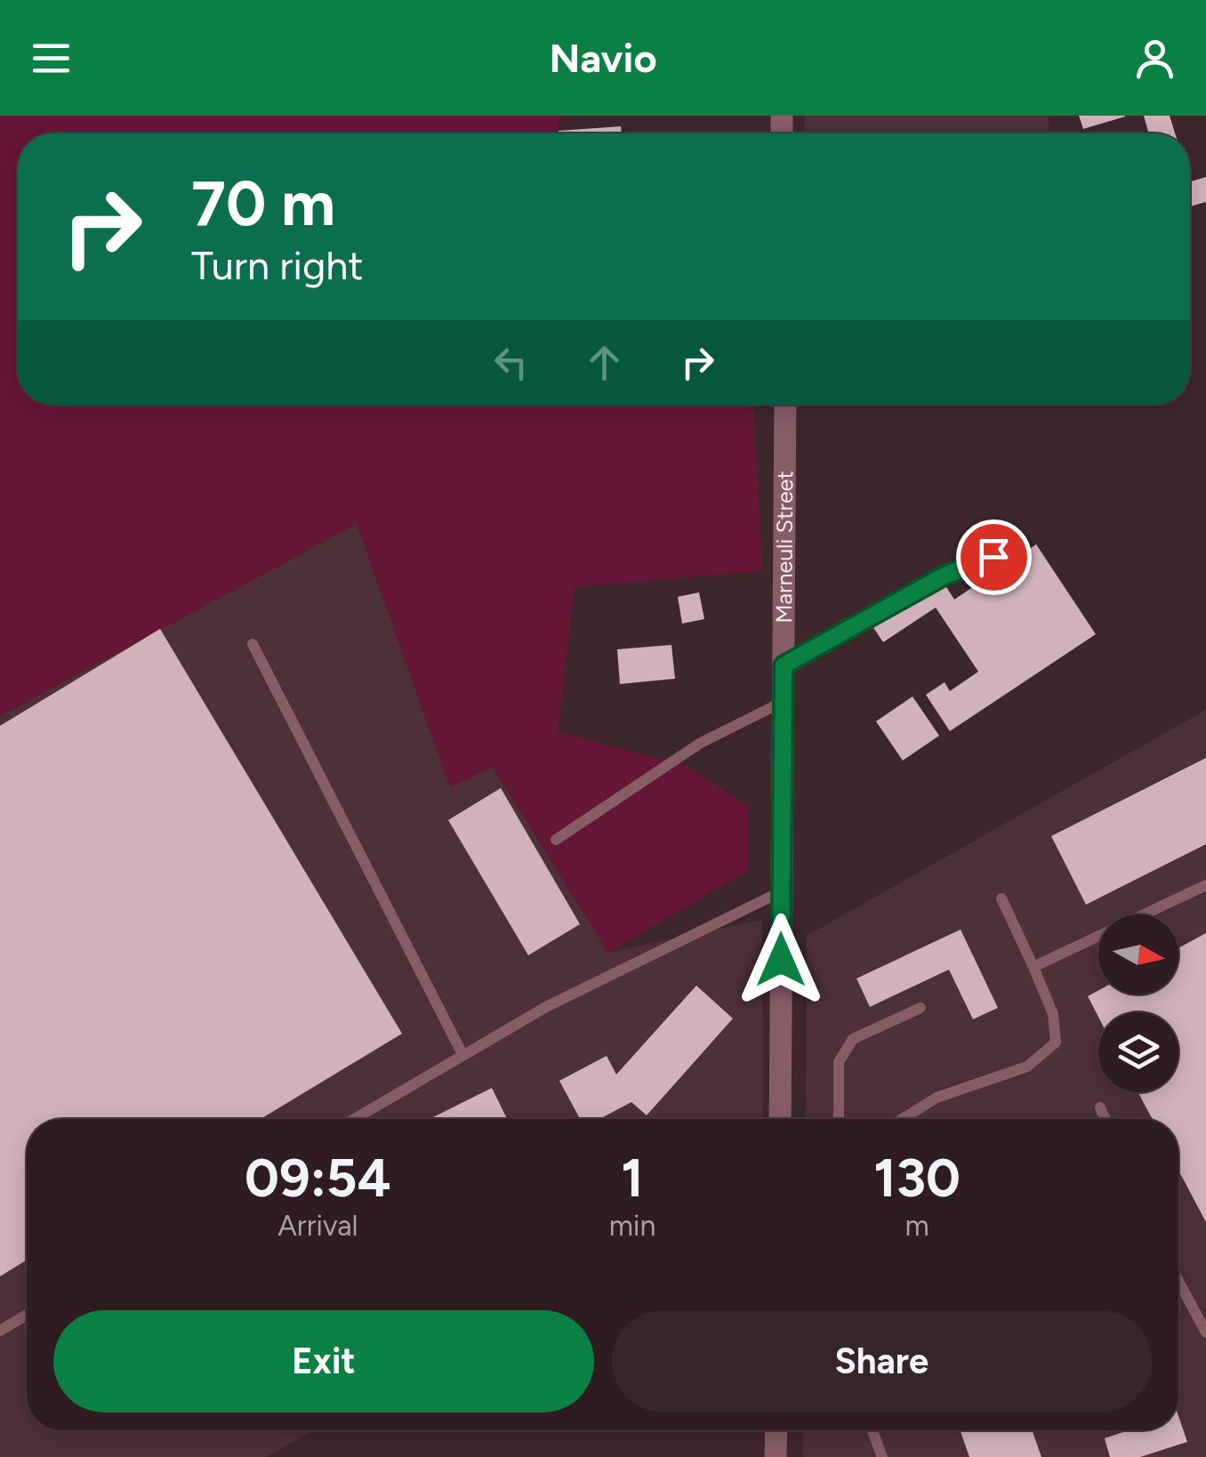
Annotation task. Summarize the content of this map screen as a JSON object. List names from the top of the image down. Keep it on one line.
{"streets":{"street":["Marneuli Street"]},"north":"right","page":{"header":"Navio","turn":["70 m","Turn right"],"eta":["09:54","Arrival","1","min","130","m"],"buttons":["Exit","Share"]}}
